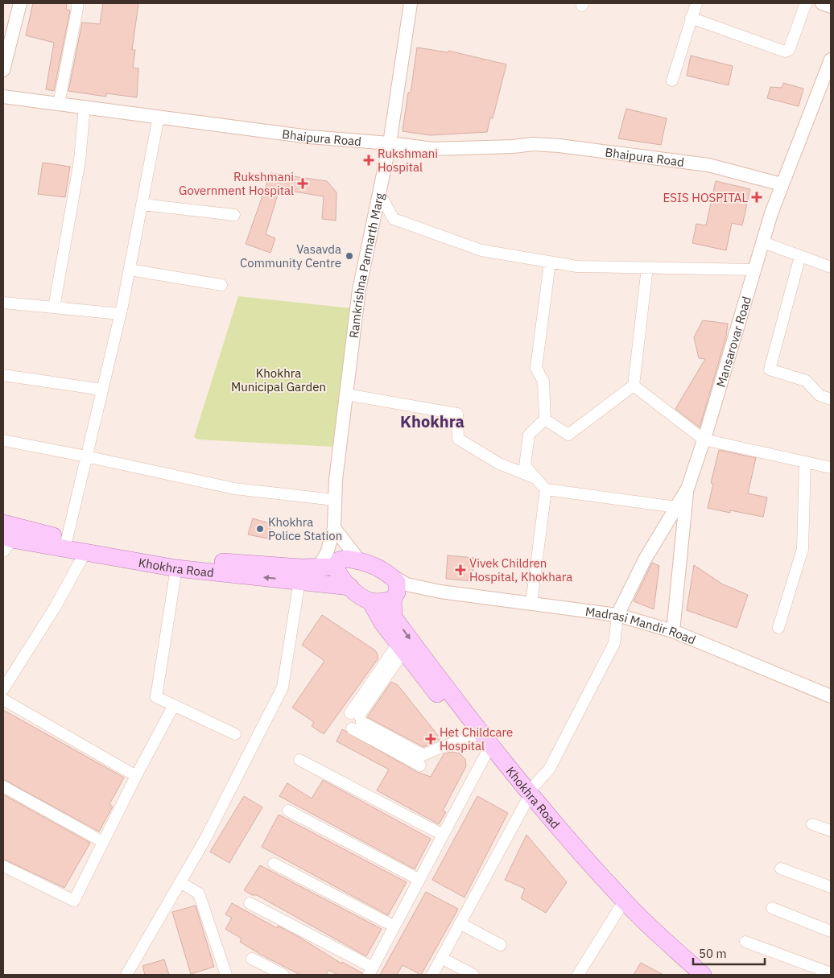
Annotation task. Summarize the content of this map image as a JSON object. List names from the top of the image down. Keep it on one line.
{"streets":{"main road":["Khokhra Road"],"street":["Bhaipura Road","Ramkrishna Parmarth Marg","Mansarovar Road","Madrasi Mandir Road"]},"crossings":[["Bhaipura Road","Ramkrishna Parmarth Marg"],["Bhaipura Road","Mansarovar Road"],["Ramkrishna Parmarth Marg","Khokhra Road"],["Mansarovar Road","Madrasi Mandir Road"]],"districts":["Khokhra"],"parks":["Khokhra Municipal Garden"],"places":{"health":["Rukshmani Hospital","Rukshmani Government Hospital","ESIS HOSPITAL","Vivek Children Hospital, Khokhara","Het Childcare Hospital"],"other":["Vasavda Community Centre","Khokhra Police Station"]},"scale_bar":"50 m"}
